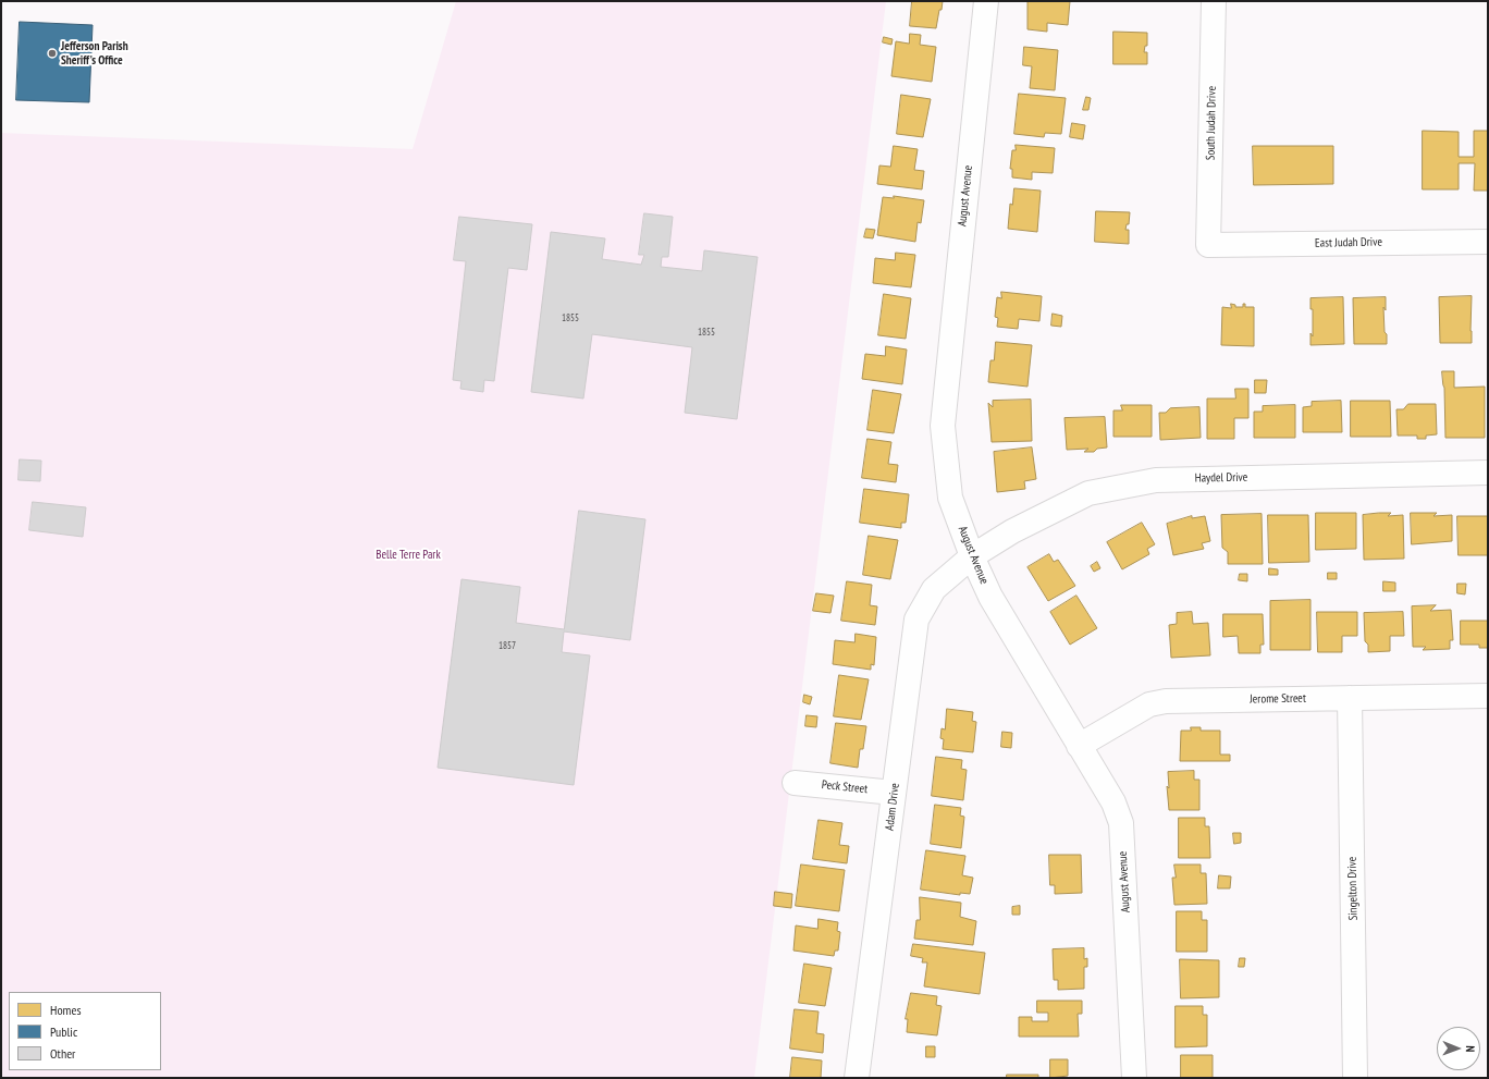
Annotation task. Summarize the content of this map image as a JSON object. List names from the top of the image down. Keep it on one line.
{"streets":{"street":["South Judah Drive","August Avenue","East Judah Drive","Haydel Drive","Jerome Street","Peck Street","Adam Drive","Singelton Drive"]},"crossings":[["South Judah Drive","East Judah Drive"],["August Avenue","Haydel Drive"],["August Avenue","Jerome Street"],["August Avenue","Adam Drive"],["Haydel Drive","Adam Drive"],["Jerome Street","Singelton Drive"],["Peck Street","Adam Drive"]],"parks":["Belle Terre Park"],"places":["Jefferson Parish Sheriff's Office"],"house_numbers":["1855","1855","1857"],"legend":["Homes","Public","Other"],"north":"right"}
